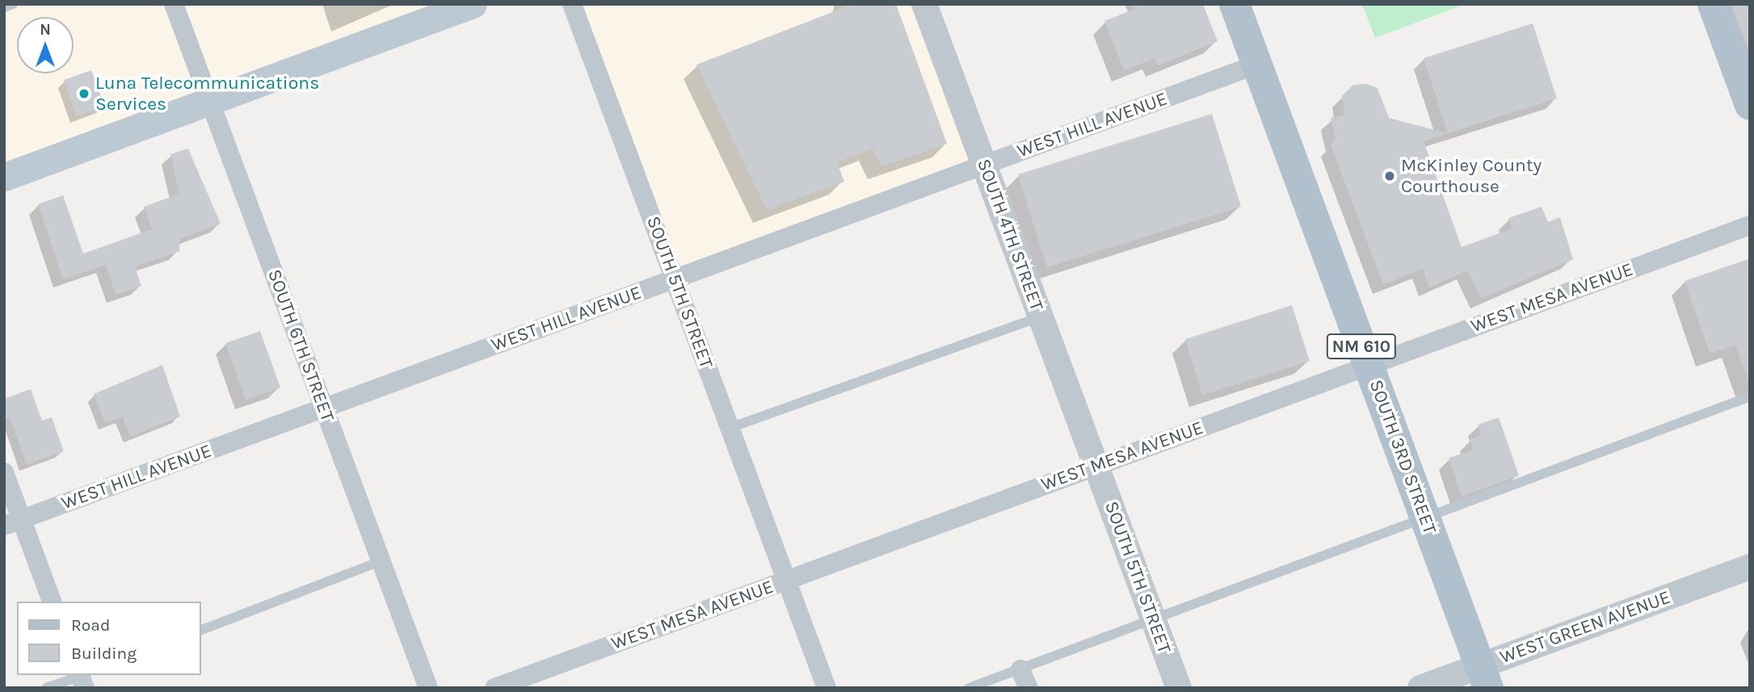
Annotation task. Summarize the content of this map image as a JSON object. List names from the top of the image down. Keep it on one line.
{"streets":{"main road":["NM 610","SOUTH 3RD STREET"],"street":["WEST HILL AVENUE","SOUTH 4TH STREET","SOUTH 5TH STREET","WEST MESA AVENUE","SOUTH 6TH STREET","WEST GREEN AVENUE"]},"crossings":[["WEST HILL AVENUE","SOUTH 4TH STREET"],["WEST HILL AVENUE","SOUTH 5TH STREET"],["WEST HILL AVENUE","SOUTH 6TH STREET"],["WEST HILL AVENUE","SOUTH 3RD STREET"],["SOUTH 4TH STREET","SOUTH 5TH STREET"],["SOUTH 4TH STREET","WEST MESA AVENUE"],["SOUTH 5TH STREET","WEST MESA AVENUE"],["WEST MESA AVENUE","SOUTH 3RD STREET"],["SOUTH 3RD STREET","WEST GREEN AVENUE"]],"places":["Luna Telecommunications Services","McKinley County Courthouse"],"legend":["Road","Building"],"north":"top"}
